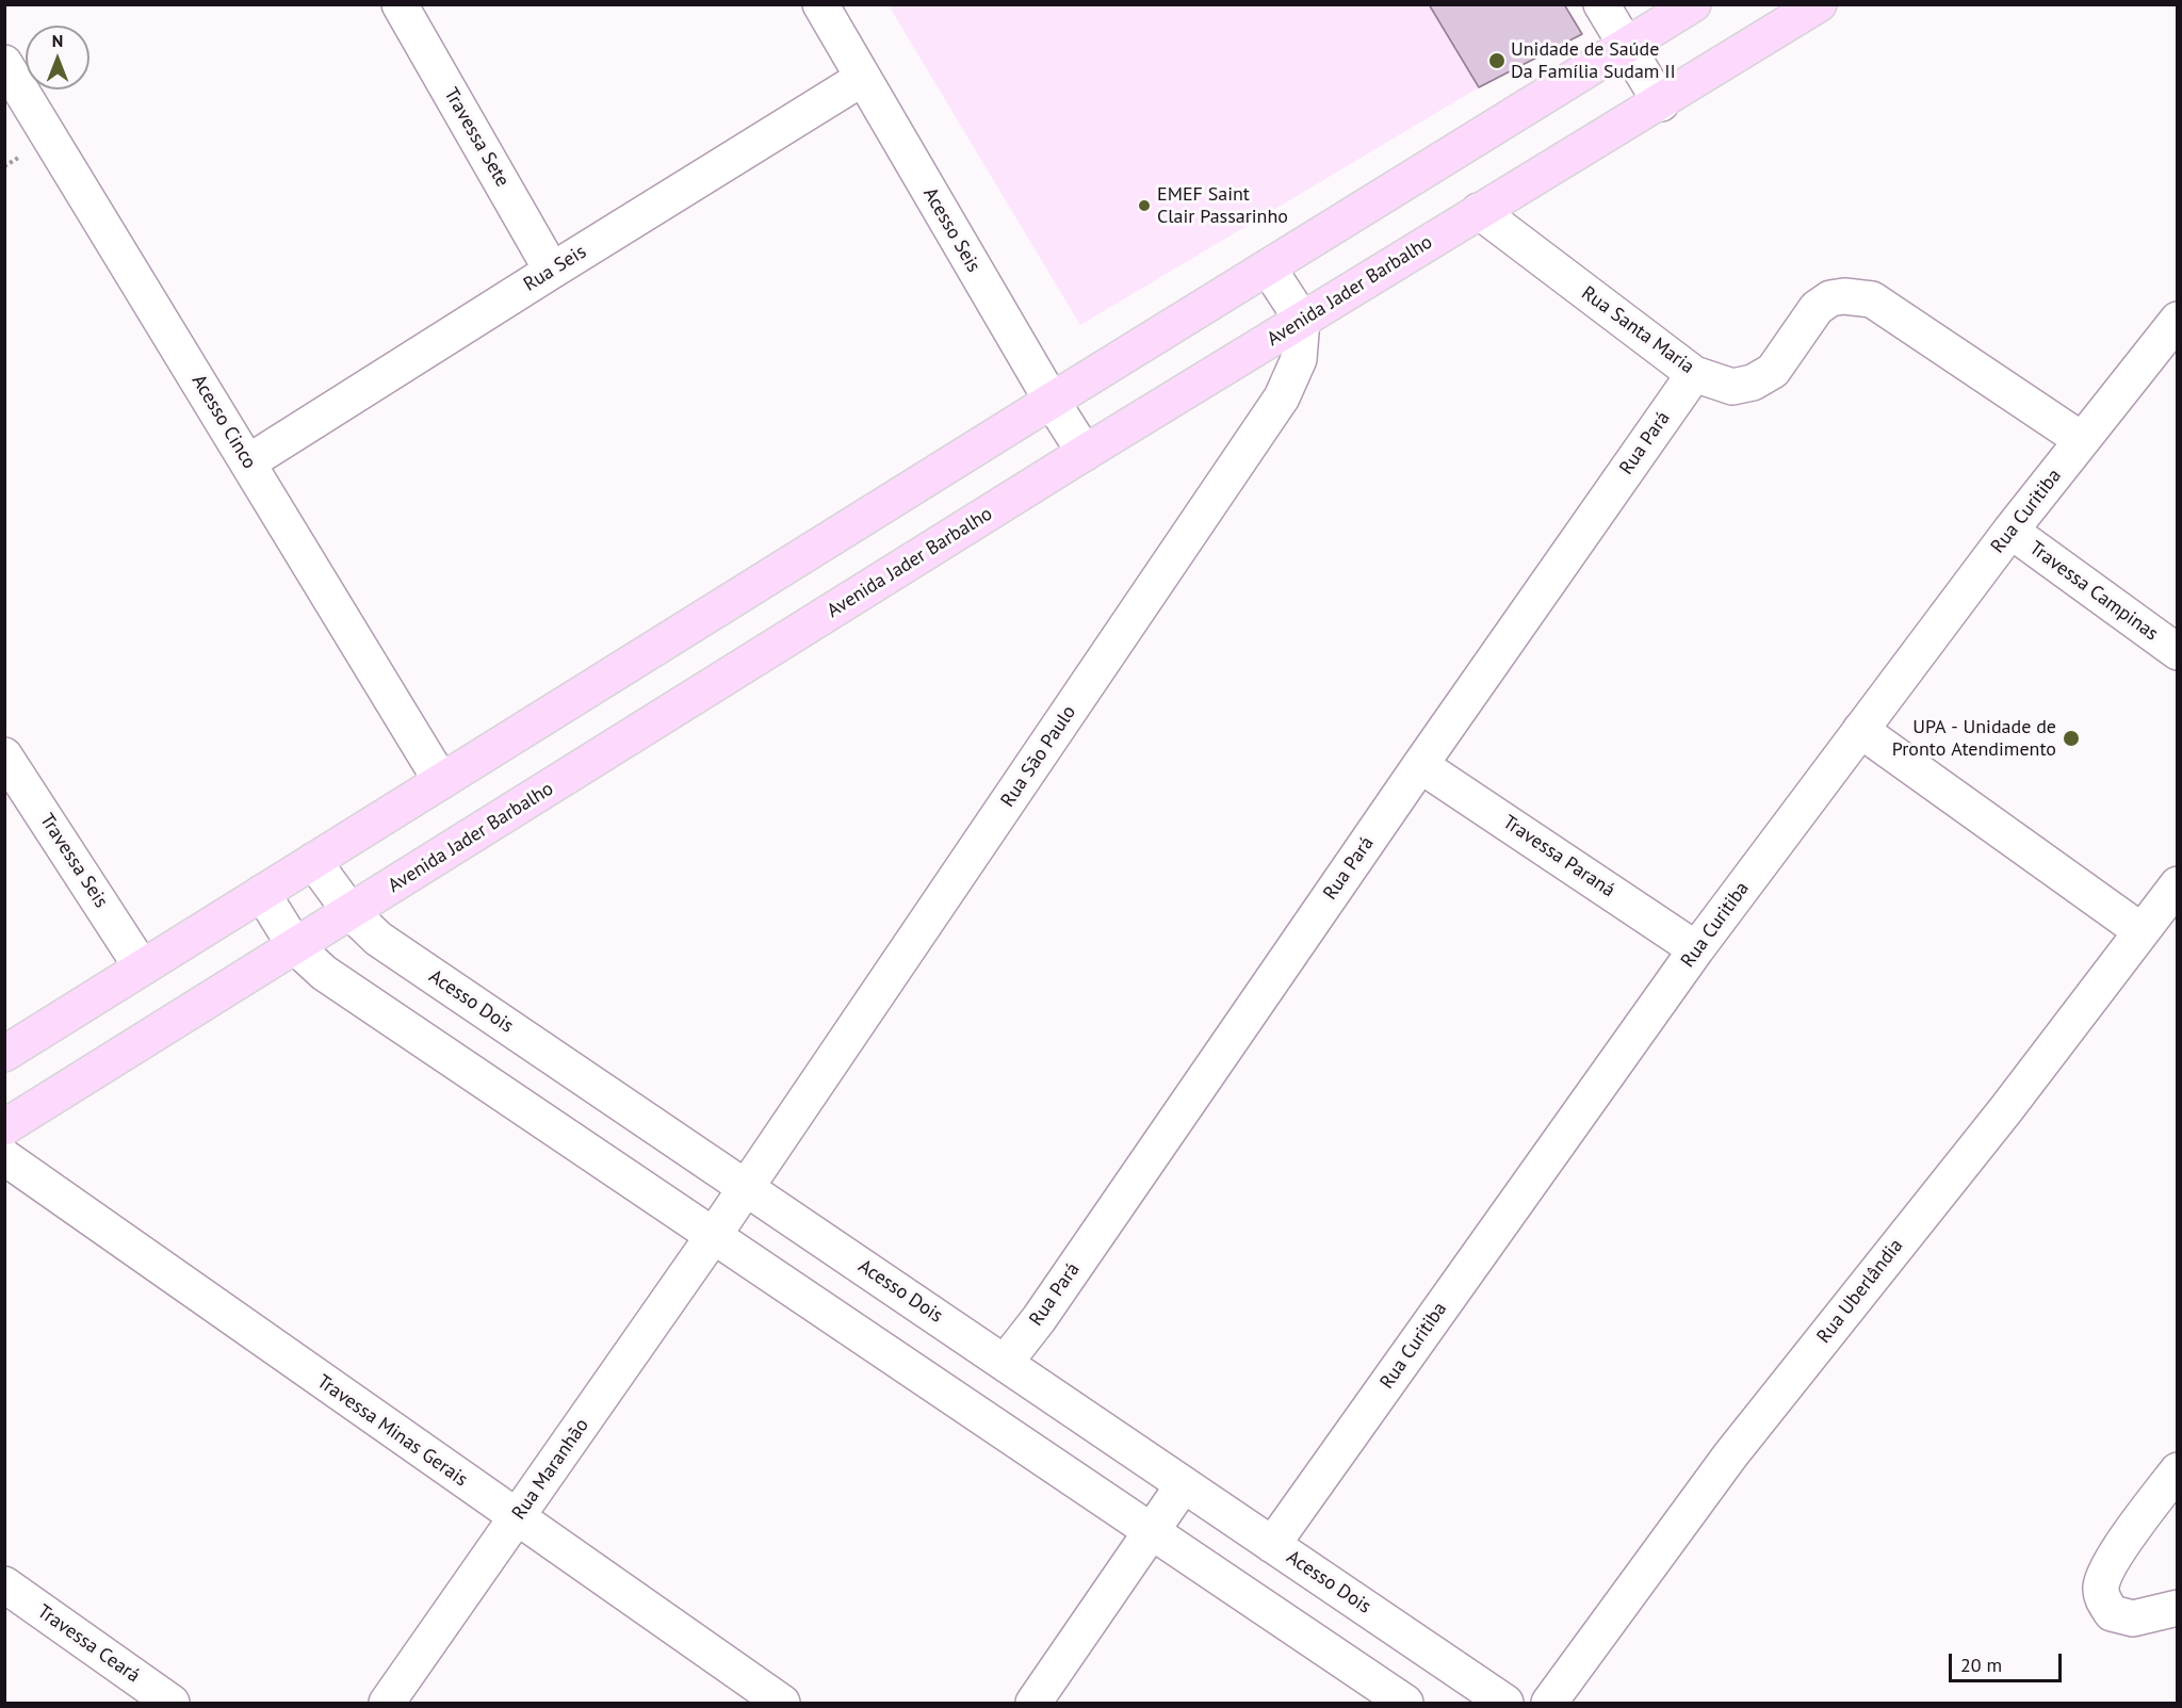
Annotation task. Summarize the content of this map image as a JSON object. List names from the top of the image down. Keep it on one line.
{"streets":{"main road":["Avenida Jader Barbalho"],"street":["Travessa Sete","Acesso Seis","Rua Seis","Rua Santa Maria","Acesso Cinco","Rua Pará","Rua Curitiba","Travessa Campinas","Rua São Paulo","Travessa Paraná","Travessa Seis","Acesso Dois","Rua Uberlândia","Travessa Minas Gerais","Rua Maranhão","Travessa Ceará"]},"crossings":[["Travessa Sete","Rua Seis"],["Acesso Seis","Rua Seis"],["Acesso Seis","Avenida Jader Barbalho"],["Rua Seis","Acesso Cinco"],["Avenida Jader Barbalho","Rua Santa Maria"],["Avenida Jader Barbalho","Rua São Paulo"],["Avenida Jader Barbalho","Acesso Dois"],["Rua Santa Maria","Rua Pará"],["Rua Santa Maria","Rua Curitiba"],["Rua Pará","Travessa Paraná"],["Rua Pará","Acesso Dois"],["Rua Curitiba","Travessa Campinas"],["Rua Curitiba","Travessa Paraná"],["Rua Curitiba","Acesso Dois"],["Rua São Paulo","Acesso Dois"],["Rua São Paulo","Rua Maranhão"],["Travessa Minas Gerais","Rua Maranhão"]],"places":["Unidade de Saúde Da Família Sudam II","EMEF Saint Clair Passarinho","UPA - Unidade de Pronto Atendimento"],"scale_bar":"20 m","north":"top"}
